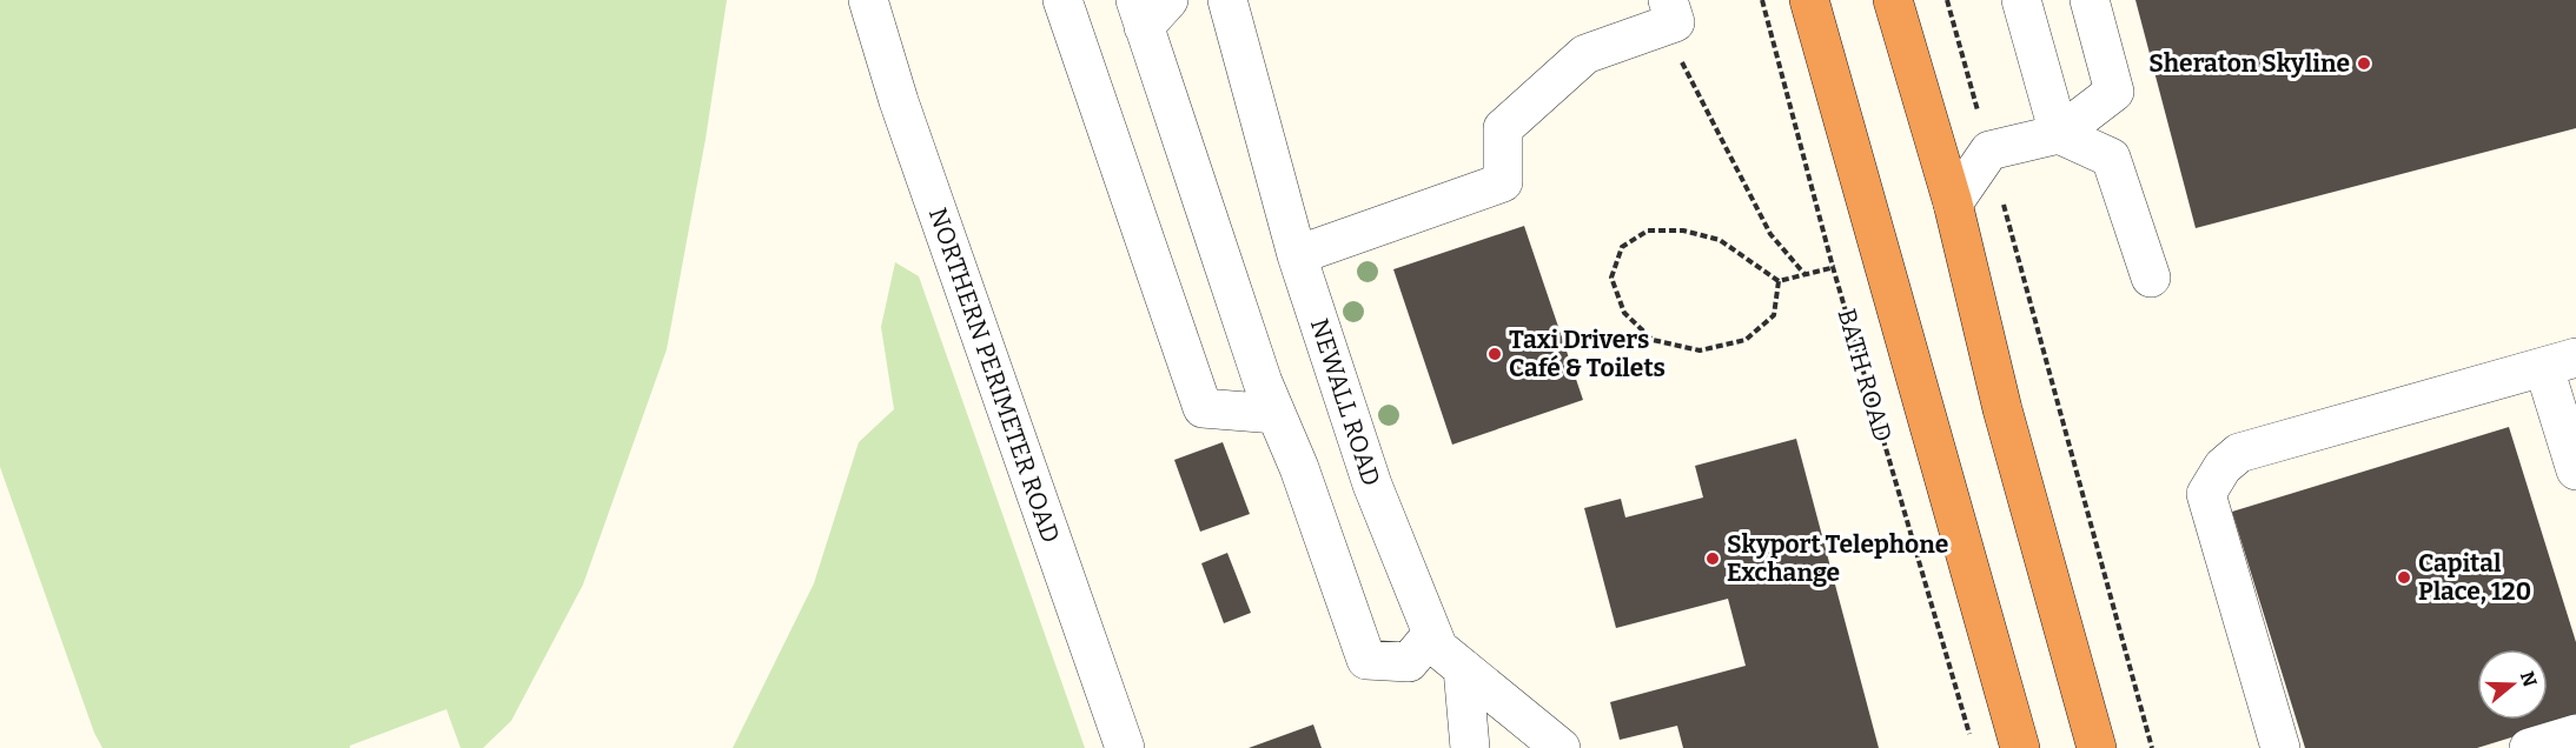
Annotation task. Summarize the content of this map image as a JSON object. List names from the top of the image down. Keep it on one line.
{"streets":{"highway":["BATH ROAD"],"street":["NORTHERN PERIMETER ROAD","NEWALL ROAD"]},"places":["Sheraton Skyline","Taxi Drivers Café & Toilets","Skyport Telephone Exchange","Capital Place, 120"],"north":"right"}
